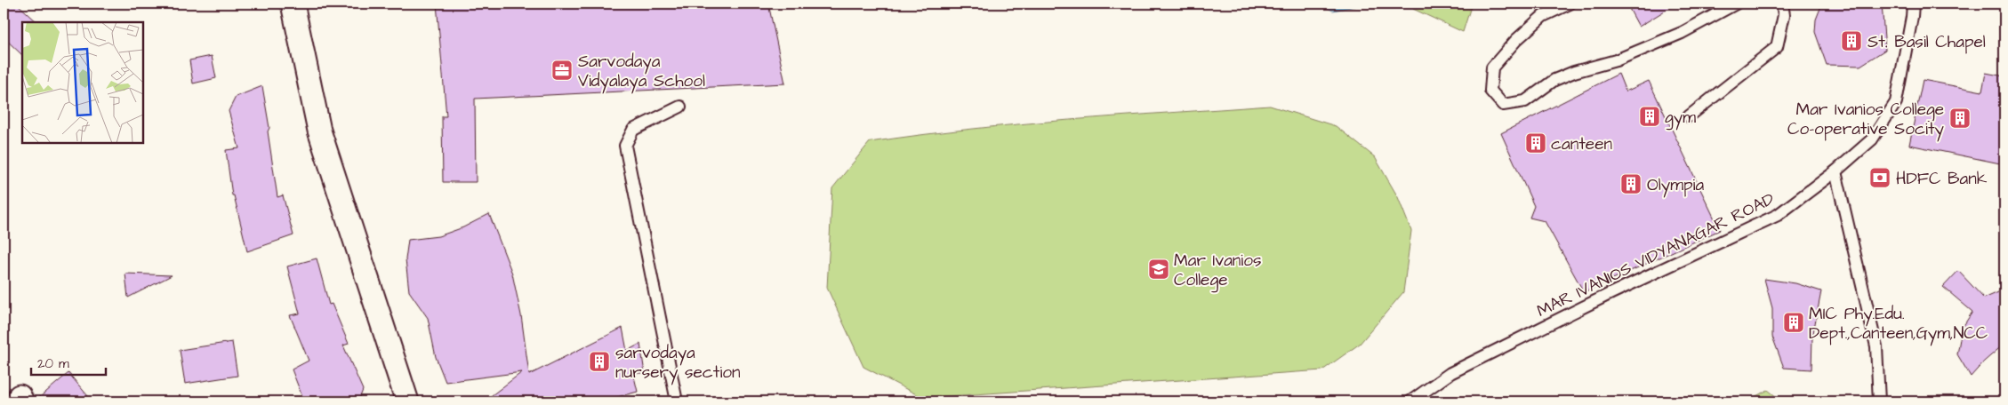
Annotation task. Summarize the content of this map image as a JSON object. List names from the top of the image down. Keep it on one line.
{"streets":{"lane":["MAR IVANIOS VIDYANAGAR ROAD"]},"places":{"building":["St. Basil Chapel","gym","Mar Ivanios College Co-operative Socity","canteen","Olympia","MIC Phy.Edu. Dept.,Canteen,Gym,NCC","sarvodaya nursery section"],"office":["Sarvodaya Vidyalaya School"],"bank":["HDFC Bank"],"school or university":["Mar Ivanios College"]},"scale_bar":"20 m"}
